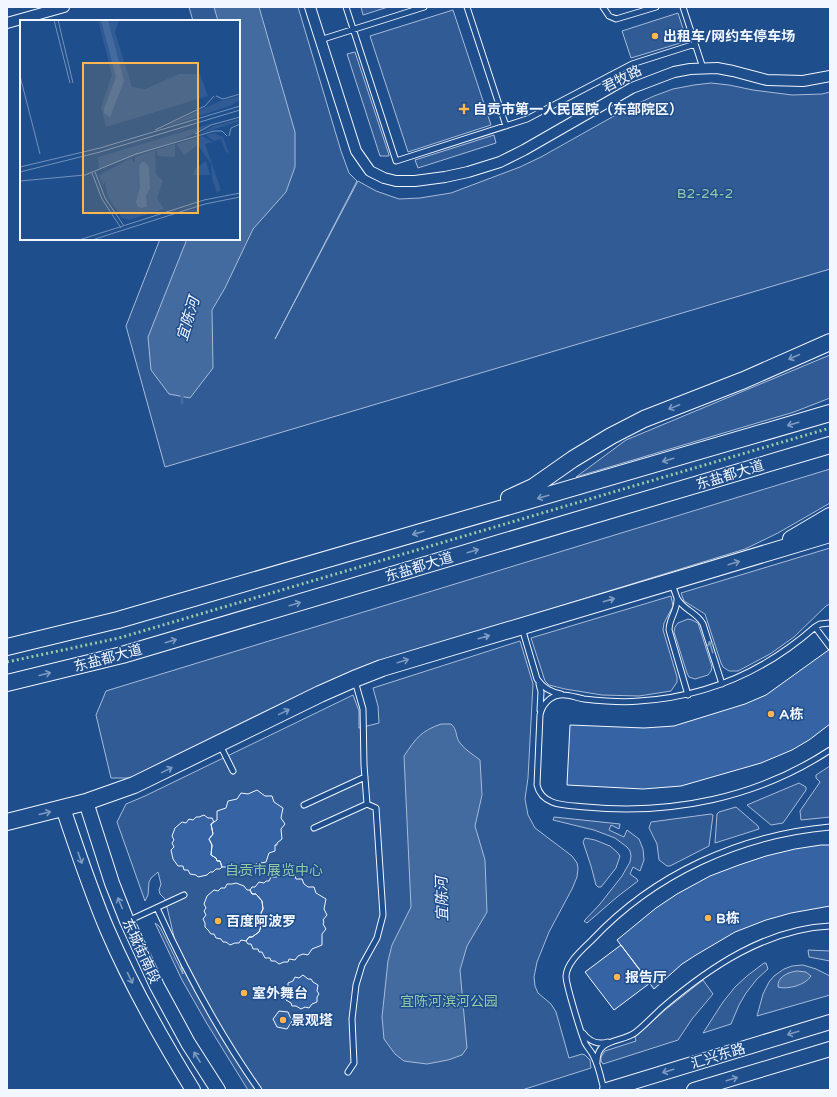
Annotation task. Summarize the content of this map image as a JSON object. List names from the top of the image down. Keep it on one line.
{"streets":{"highway":["东盐都大道"],"main road":["东城街南段","汇兴东路"],"street":["君牧路"]},"water":["宜陈河"],"parks":["B2-24-2","自贡市展览中心","宜陈河滨河公园"],"places":{"other":["出租车/网约车停车场","A栋","B栋","百度阿波罗","报告厅","室外舞台","景观塔"],"health":["自贡市第一人民医院（东部院区）"]}}
